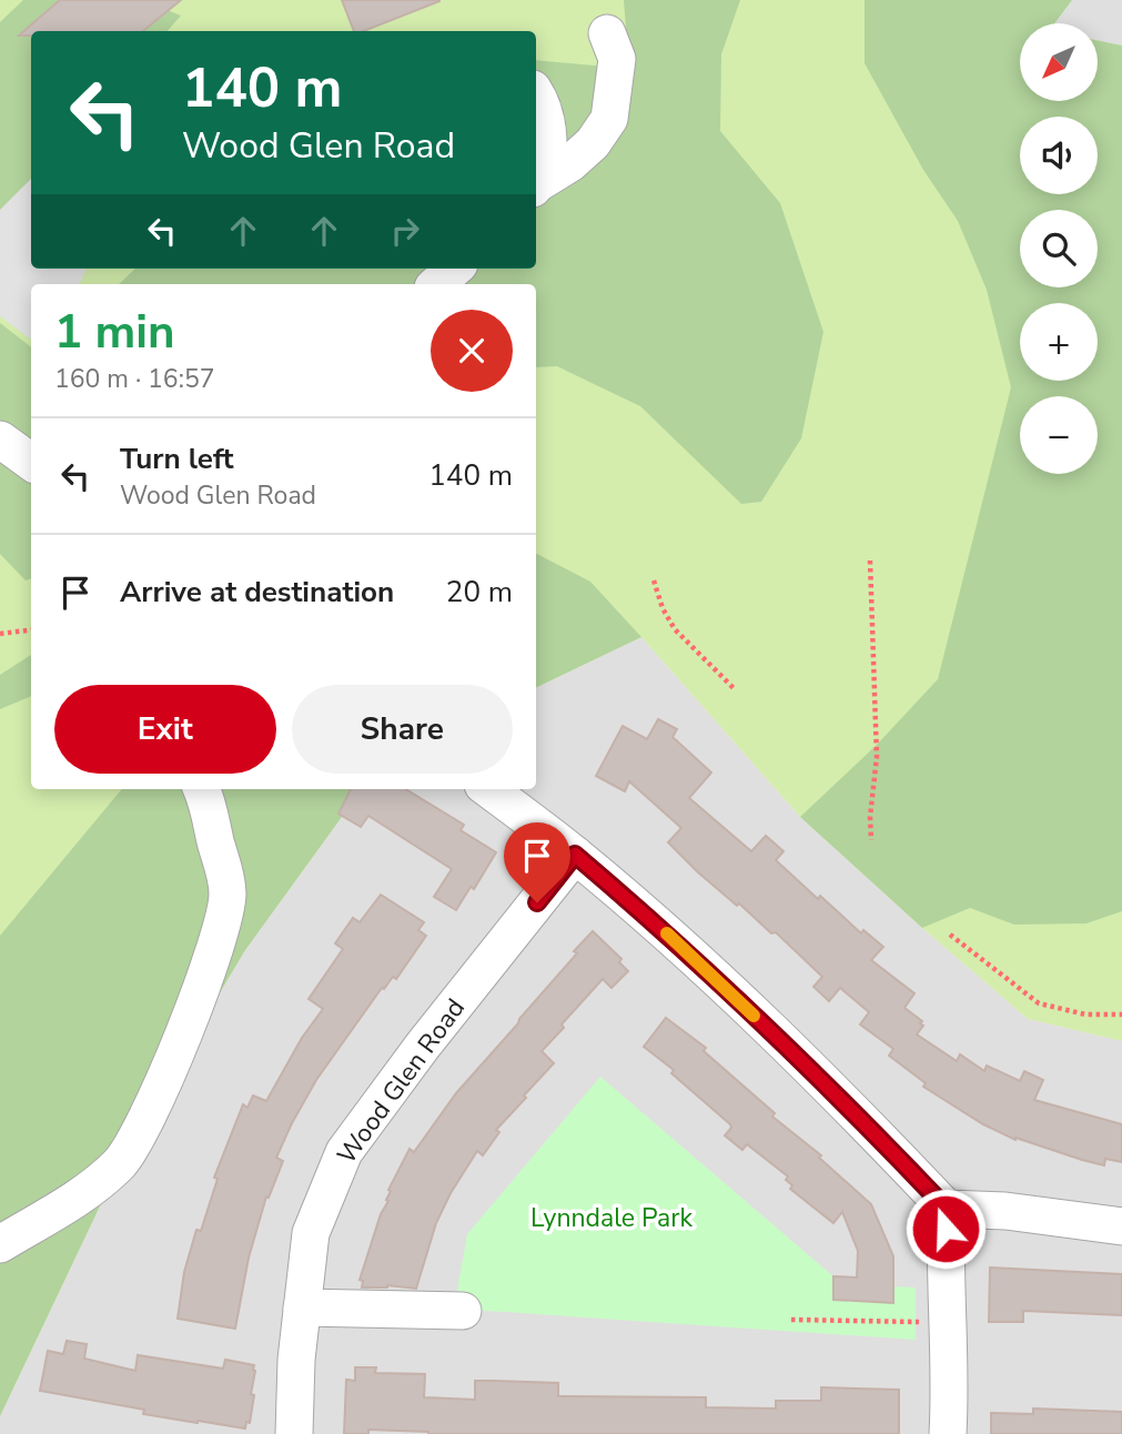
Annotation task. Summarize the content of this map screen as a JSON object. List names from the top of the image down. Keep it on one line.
{"streets":{"street":["Wood Glen Road"]},"parks":["Lynndale Park"],"north":"bottom left","page":{"map_buttons":["+","−"],"turn":["140 m","Wood Glen Road"],"heading":["1 min","160 m · 16:57"],"list":[{"name":"Turn left","note":"Wood Glen Road","value":"140 m"},{"name":"Arrive at destination","value":"20 m"}],"buttons":["Exit","Share"]}}
